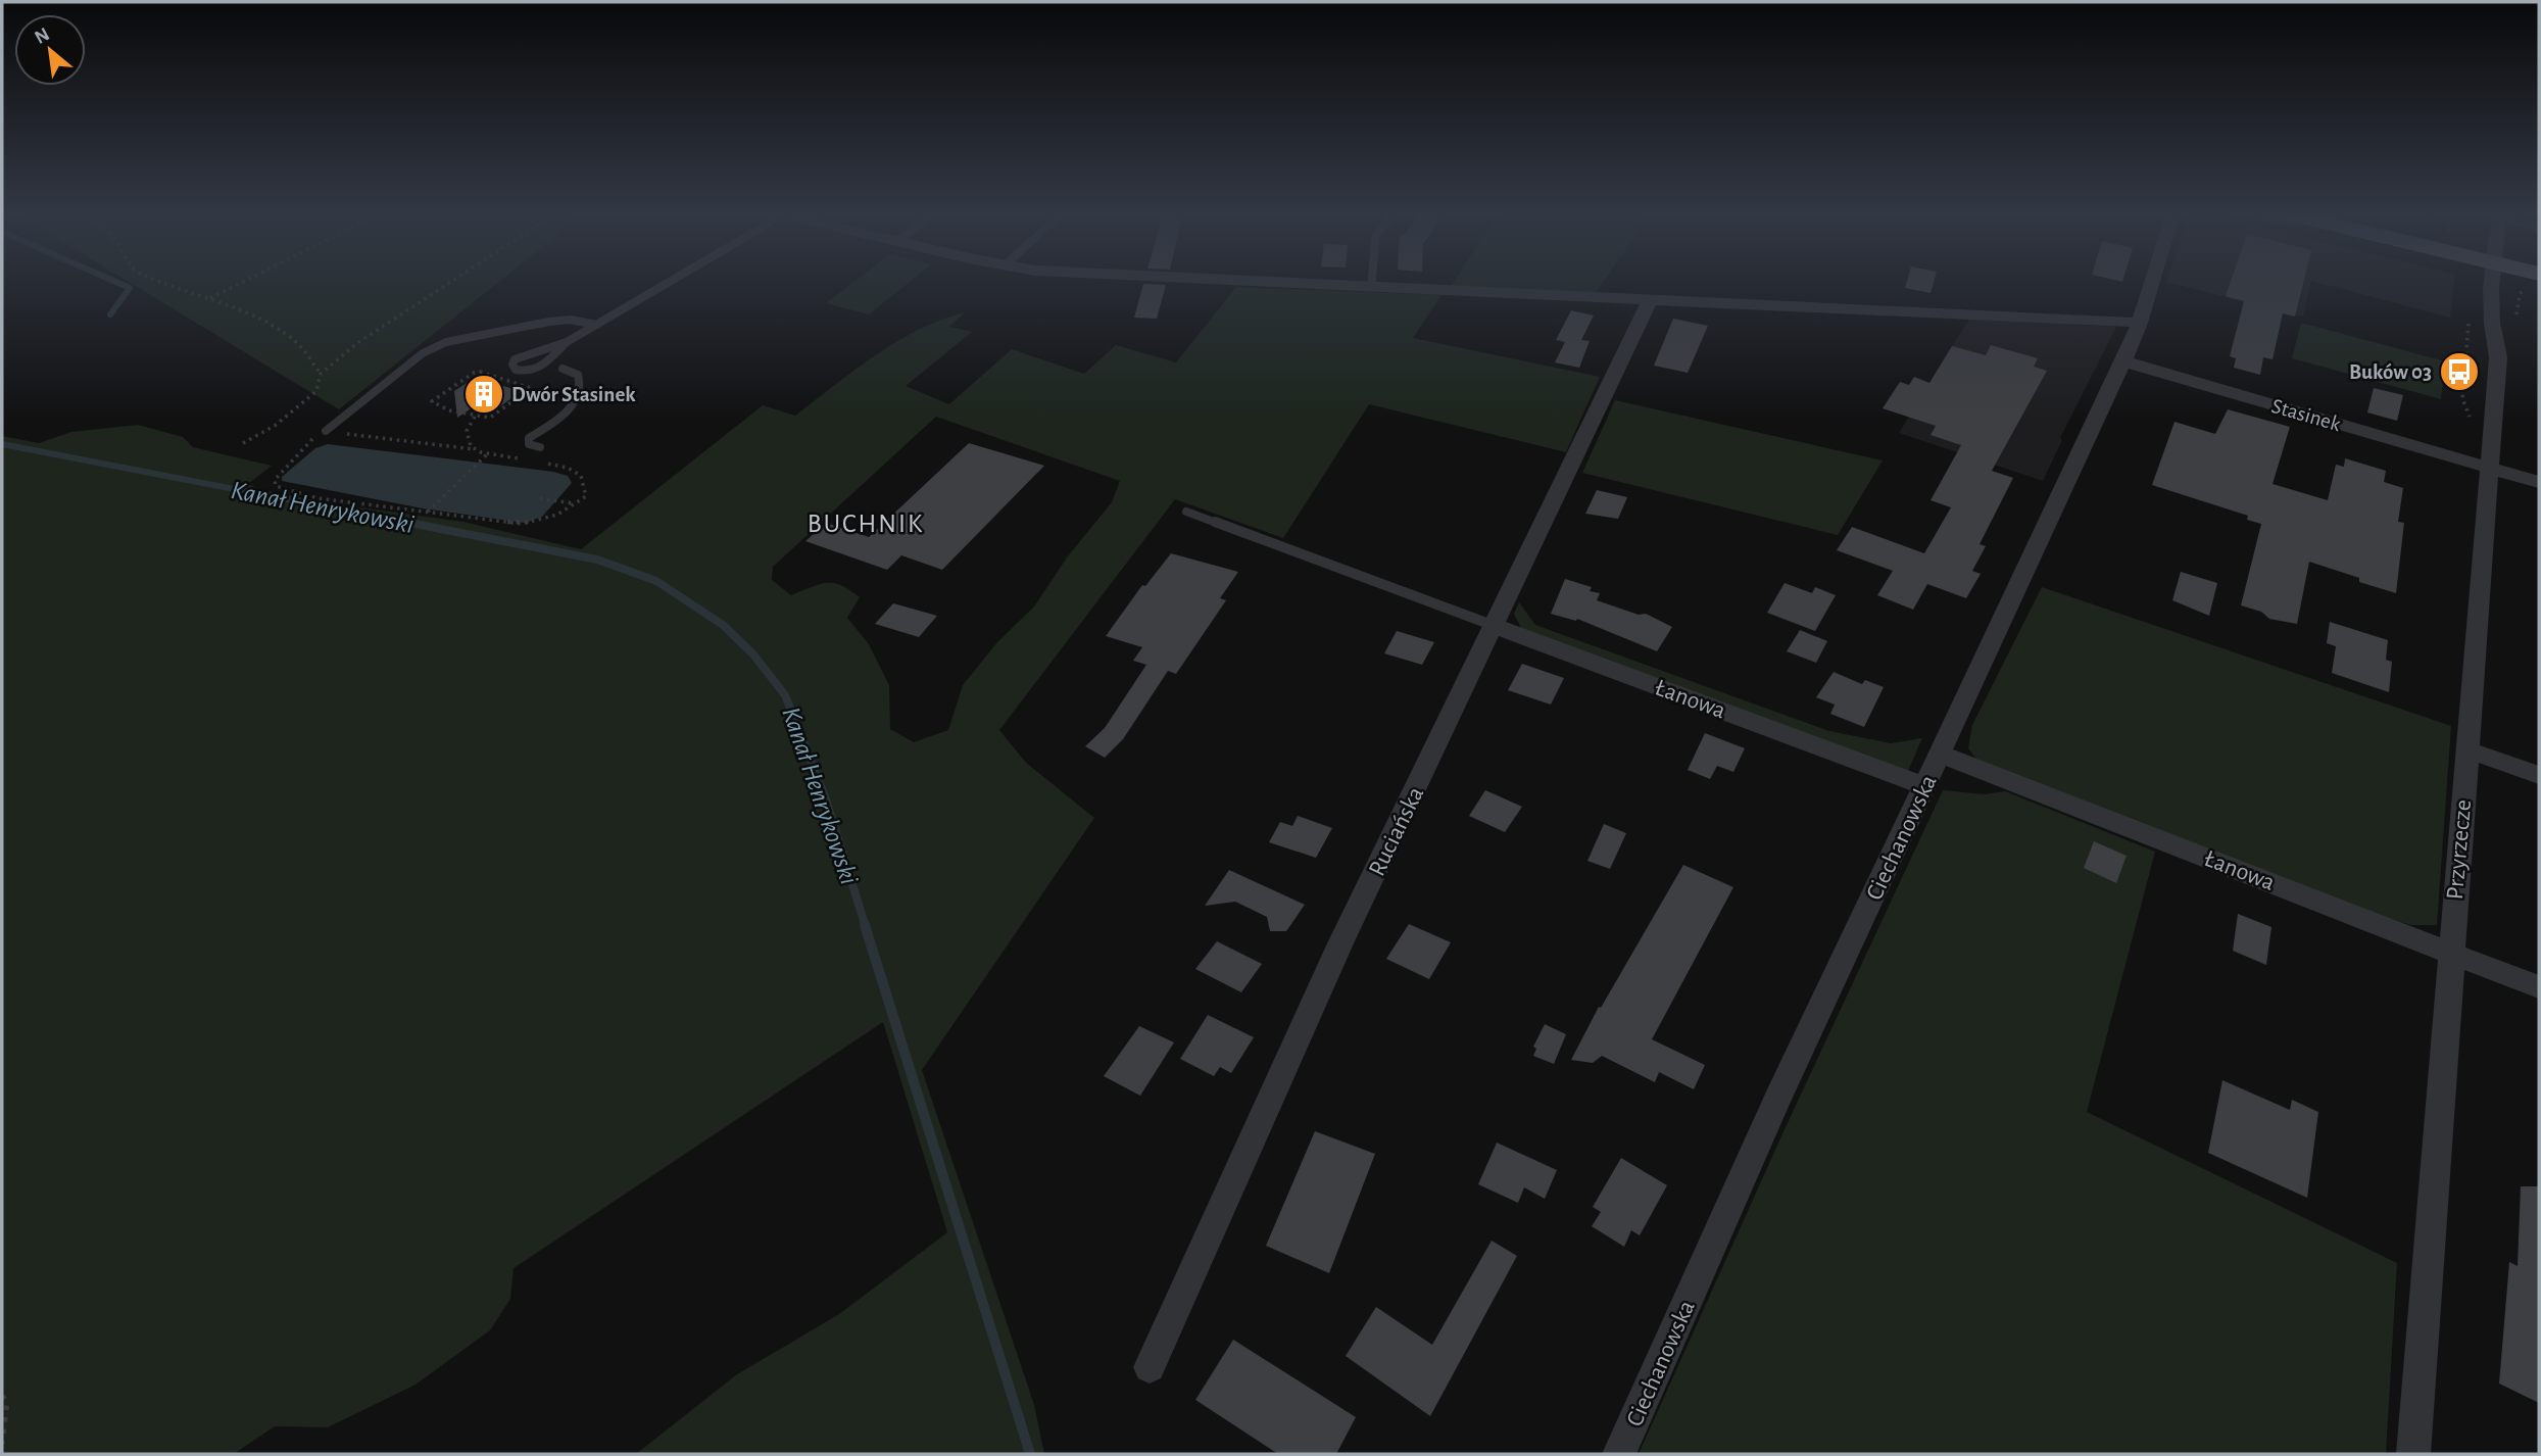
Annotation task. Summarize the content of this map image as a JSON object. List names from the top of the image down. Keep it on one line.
{"streets":{"street":["Stasinek","Łanowa","Ruciańska","Ciechanowska","Przyrzecze"]},"crossings":[["Stasinek","Ciechanowska"],["Stasinek","Przyrzecze"],["Łanowa","Ruciańska"],["Łanowa","Ciechanowska"],["Łanowa","Przyrzecze"]],"districts":["BUCHNIK"],"water":["Kanał Henrykowski"],"places":{"bus stop":["Buków 03"],"building":["Dwór Stasinek"]},"north":"top left"}
